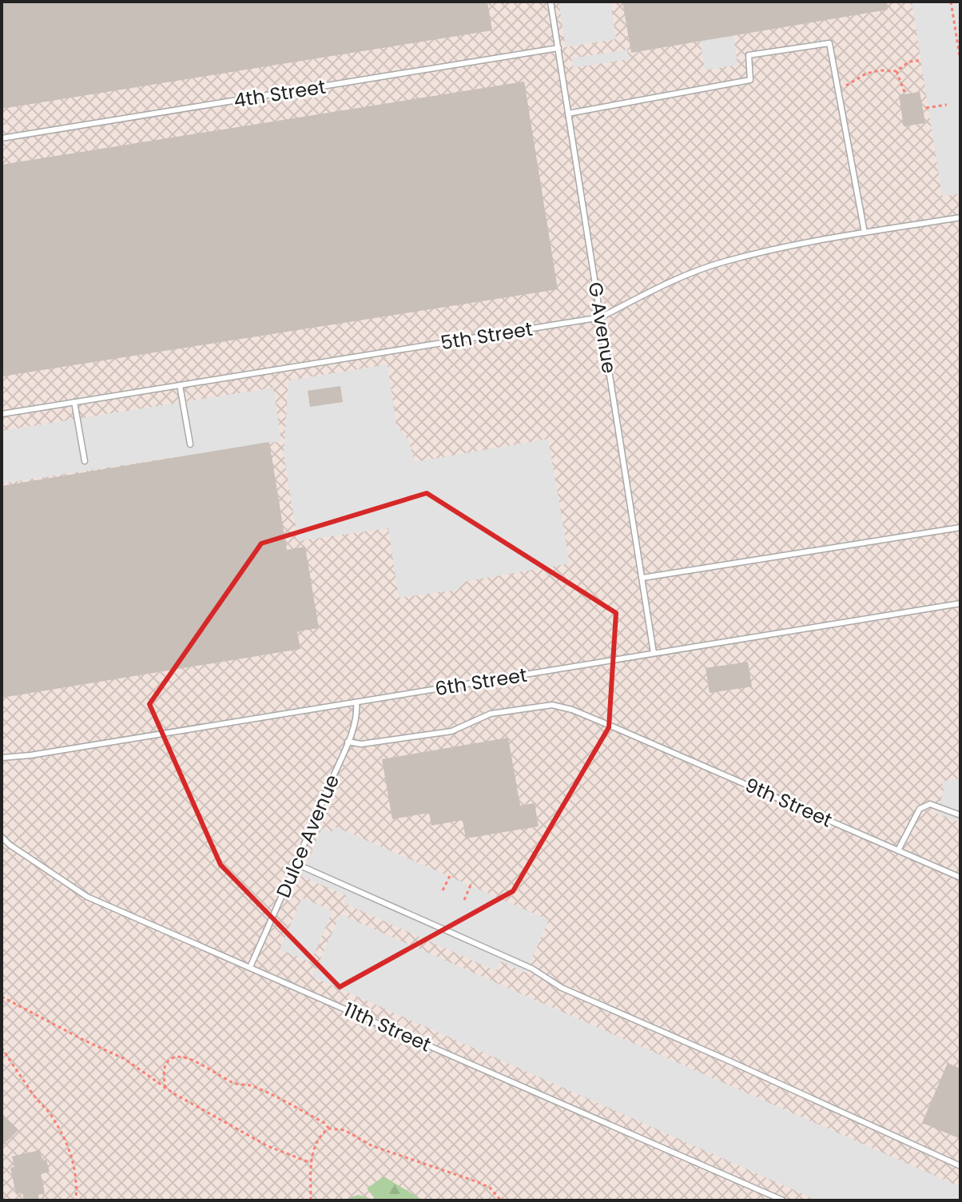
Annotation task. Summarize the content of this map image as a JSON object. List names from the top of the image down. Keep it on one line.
{"streets":{"lane":["4th Street","G Avenue","5th Street","6th Street","9th Street","Dulce Avenue","11th Street"]},"crossings":[["4th Street","G Avenue"],["G Avenue","5th Street"],["G Avenue","6th Street"],["6th Street","Dulce Avenue"],["9th Street","Dulce Avenue"],["Dulce Avenue","11th Street"]]}
